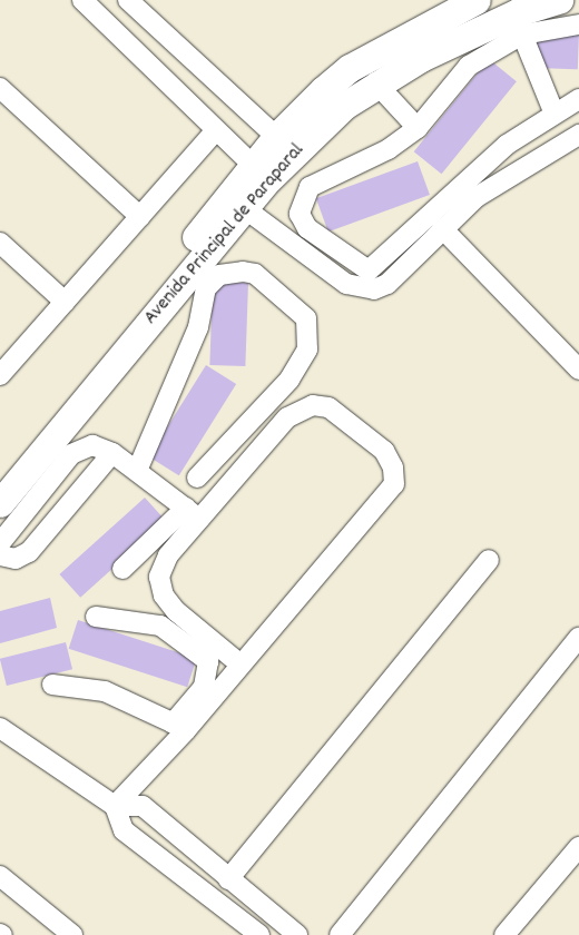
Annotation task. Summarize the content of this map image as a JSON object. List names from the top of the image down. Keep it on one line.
{"streets":{"street":["Avenida Principal de Paraparal"]}}
